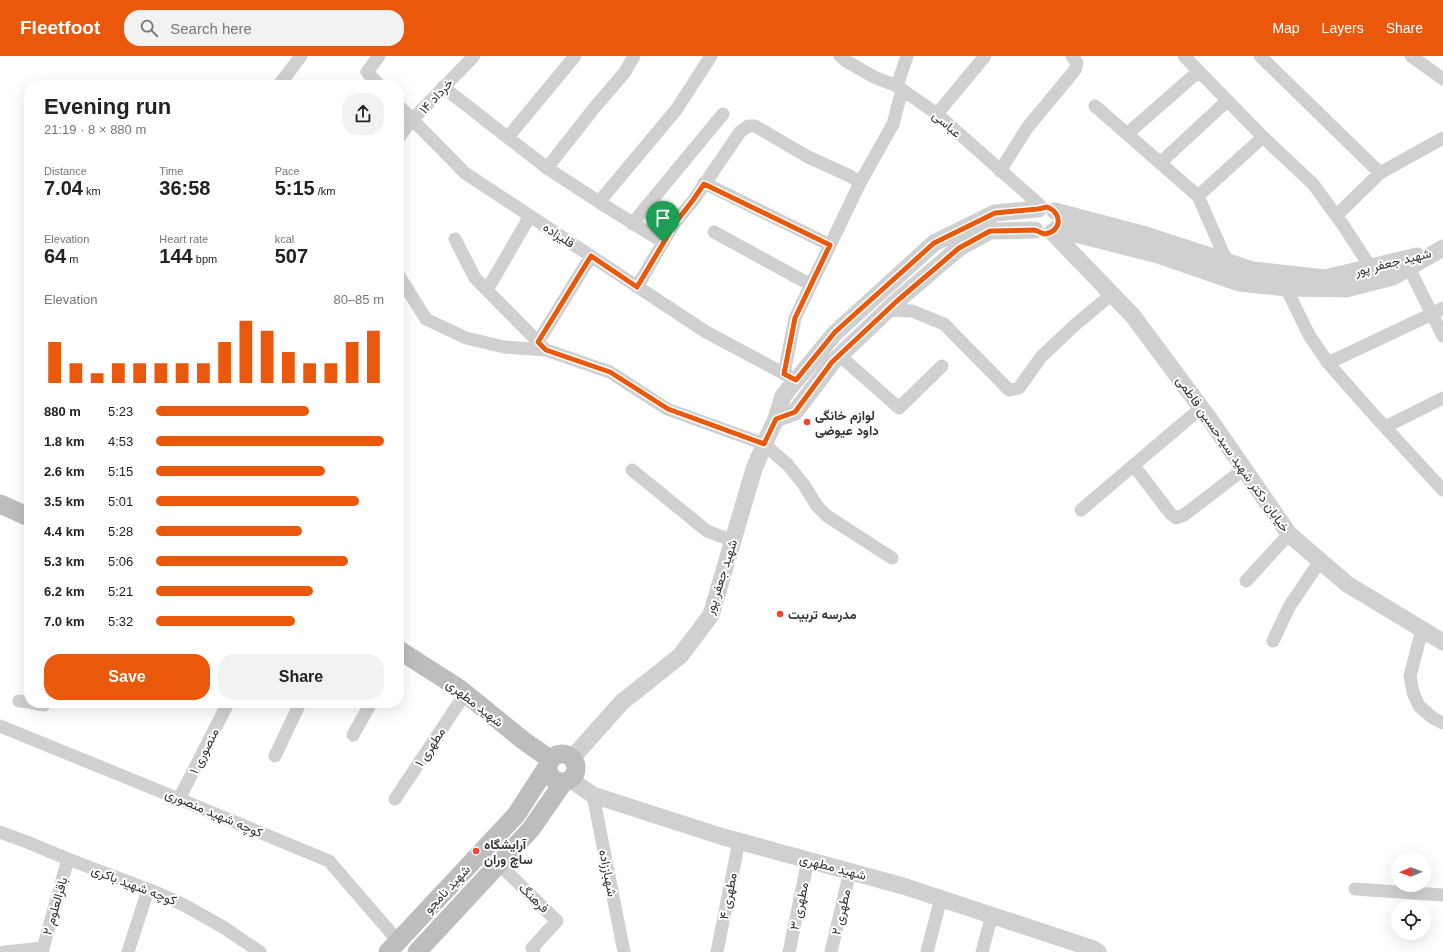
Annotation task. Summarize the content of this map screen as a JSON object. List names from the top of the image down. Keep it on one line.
{"streets":{"main road":["شهید مطهری","شهید نامجو"],"street":["۱۴ خرداد","عباسی","قلیزاده","شهید جعفر پور","خیابان دکتر شهید سیدحسین فاطمی","مطهری ۱","منصوری ۱","کوچه شهید منصوری","شهباززاده","کوچه شهید باکری","مطهری ۴","فرهنگ","باقرالعلوم ۲","مطهری ۳","مطهری ۲"]},"crossings":[["۱۴ خرداد","قلیزاده"],["عباسی","شهید جعفر پور"],["عباسی","خیابان دکتر شهید سیدحسین فاطمی"],["قلیزاده","شهید جعفر پور"],["شهید جعفر پور","خیابان دکتر شهید سیدحسین فاطمی"],["شهید جعفر پور","شهید مطهری"],["شهید جعفر پور","شهید نامجو"],["شهید مطهری","مطهری ۱"],["شهید مطهری","شهباززاده"],["شهید مطهری","شهید نامجو"],["شهید مطهری","مطهری ۴"],["شهید مطهری","مطهری ۳"],["شهید مطهری","مطهری ۲"],["منصوری ۱","کوچه شهید منصوری"],["کوچه شهید منصوری","شهید نامجو"],["کوچه شهید باکری","باقرالعلوم ۲"],["شهید نامجو","فرهنگ"]],"places":["لوازم خانگی داود عیوضی","مدرسه تربیت","آرایشگاه ساچ وران"],"north":"left","page":{"header":"Fleetfoot","search":"Search here","nav":["Map","Layers","Share"],"heading":["Evening run","21:19 · 8 × 880 m"],"stats":[["Distance","7.04 km"],["Time","36:58"],["Pace","5:15 /km"],["Elevation","64 m"],["Heart rate","144 bpm"],["kcal","507"]],"chart":["Elevation","80–85 m"],"list":[{"name":"880 m","note":"5:23"},{"name":"1.8 km","note":"4:53"},{"name":"2.6 km","note":"5:15"},{"name":"3.5 km","note":"5:01"},{"name":"4.4 km","note":"5:28"},{"name":"5.3 km","note":"5:06"},{"name":"6.2 km","note":"5:21"},{"name":"7.0 km","note":"5:32"}],"buttons":["Save","Share"]}}
